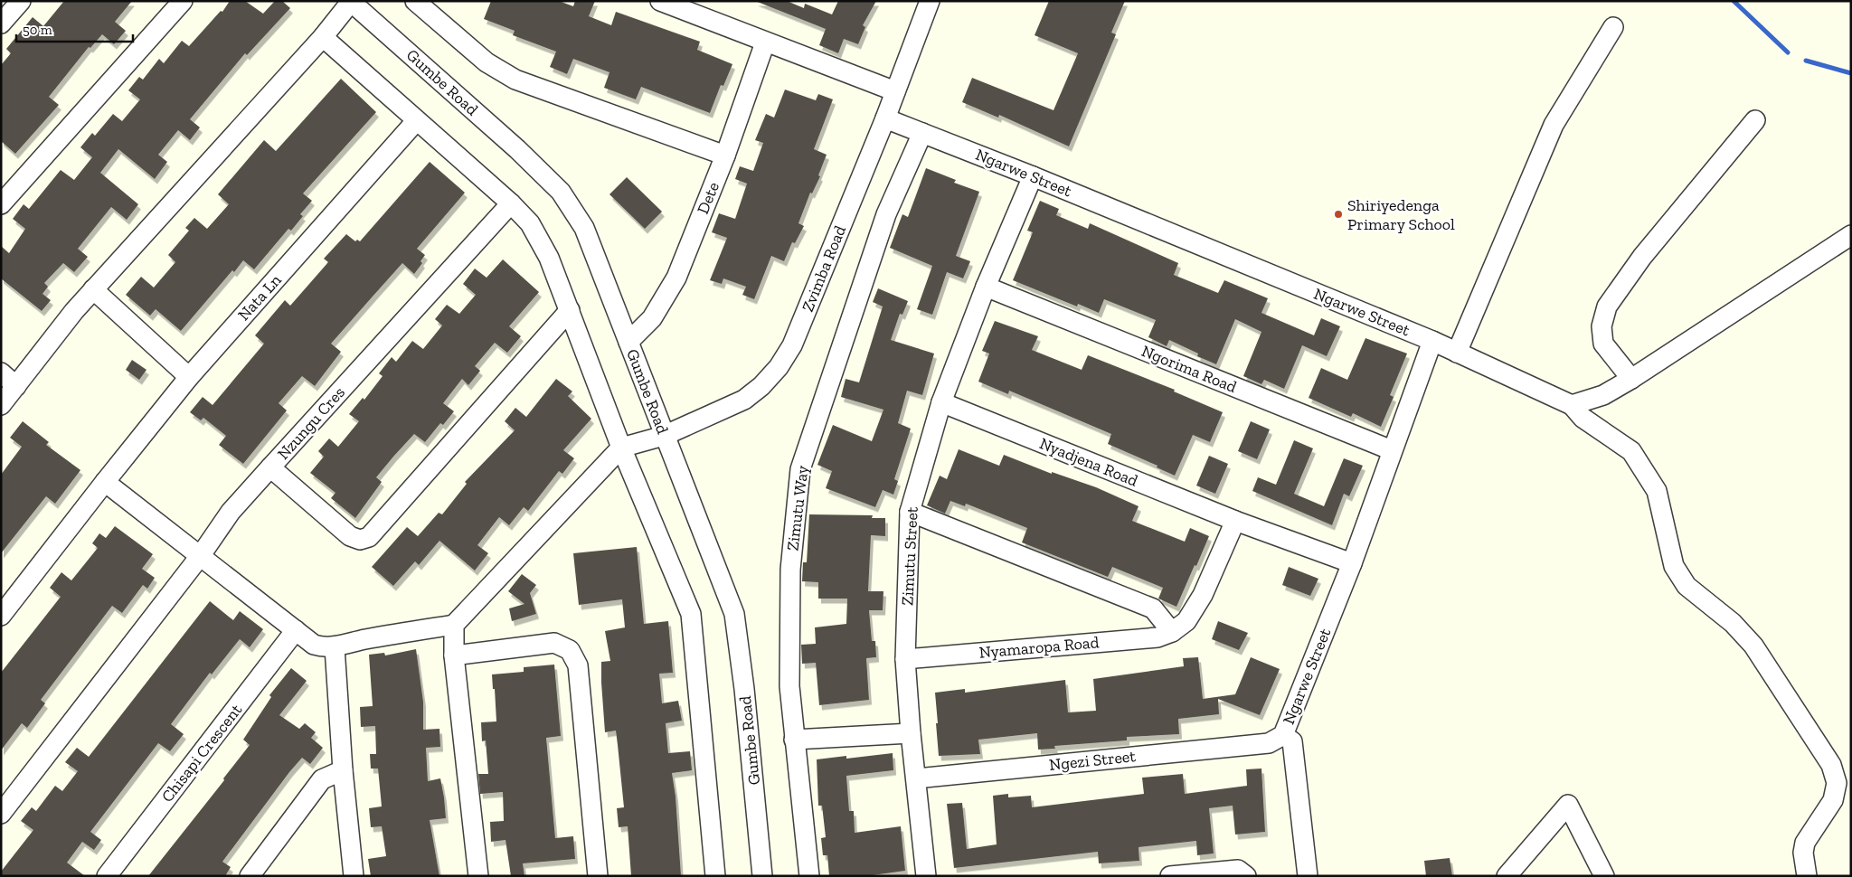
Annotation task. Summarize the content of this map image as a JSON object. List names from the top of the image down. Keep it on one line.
{"streets":{"street":["Gumbe Road","Ngarwe Street","Dete","Zvimba Road","Nata Ln","Ngorima Road","Nzungu Cres","Nyadjena Road","Zimutu Way","Zimutu Street","Nyamaropa Road","Chisapi Crescent","Ngezi Street"]},"crossings":[["Gumbe Road","Dete"],["Gumbe Road","Zvimba Road"],["Ngarwe Street","Zvimba Road"],["Ngarwe Street","Ngorima Road"],["Ngarwe Street","Nyadjena Road"],["Ngarwe Street","Zimutu Way"],["Ngarwe Street","Zimutu Street"],["Ngarwe Street","Ngezi Street"],["Ngorima Road","Zimutu Street"],["Nyadjena Road","Zimutu Street"],["Zimutu Street","Nyamaropa Road"],["Zimutu Street","Ngezi Street"]],"places":["Shiriyedenga Primary School"],"scale_bar":"50 m"}
